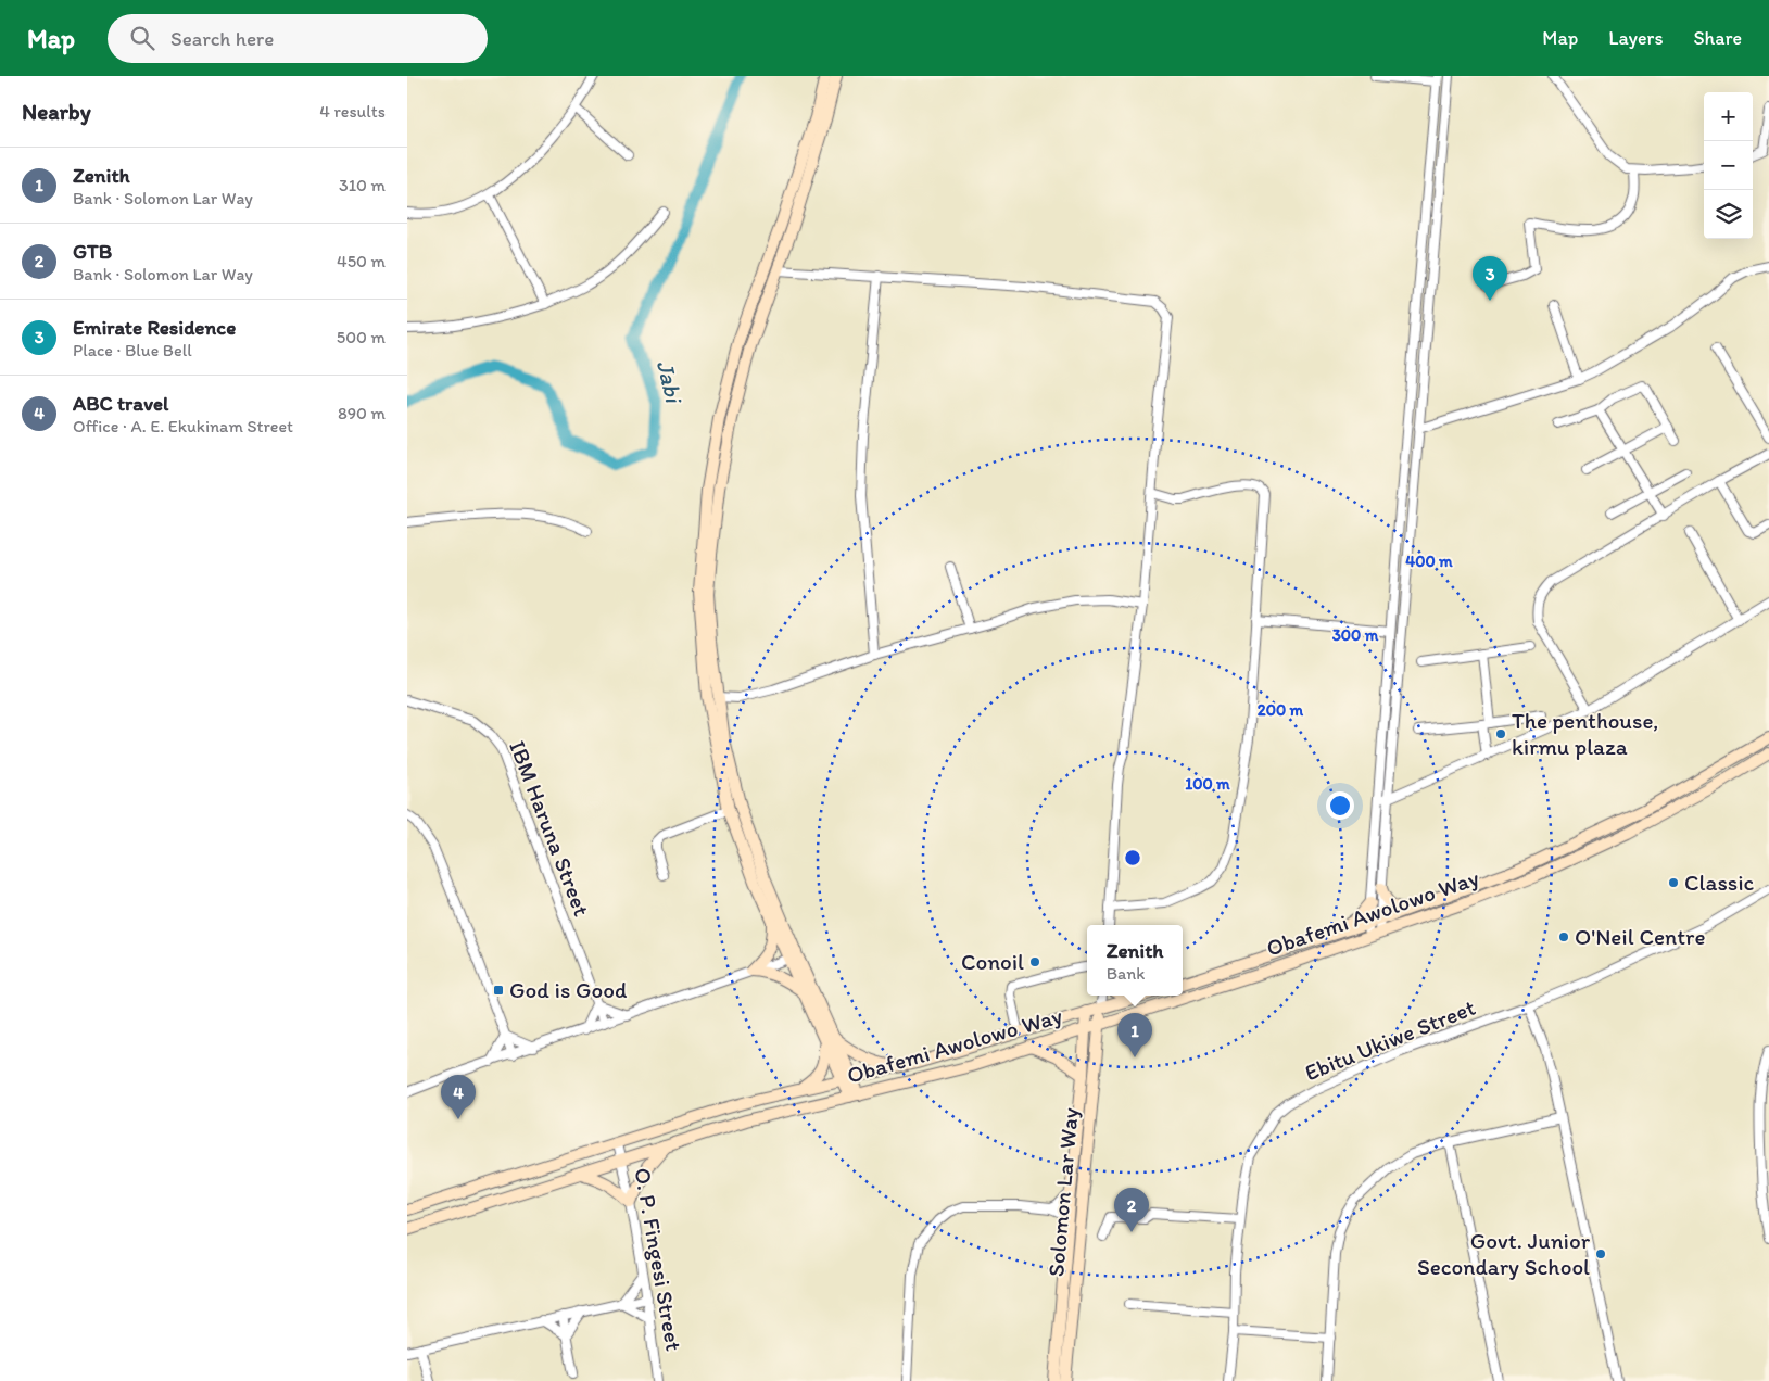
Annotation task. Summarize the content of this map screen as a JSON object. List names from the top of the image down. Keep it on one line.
{"streets":{"main road":["Obafemi Awolowo Way","Solomon Lar Way"],"street":["IBM Haruna Street","Ebitu Ukiwe Street","O. P. Fingesi Street"]},"crossings":[["Obafemi Awolowo Way","Solomon Lar Way"],["Obafemi Awolowo Way","O. P. Fingesi Street"]],"water":["Jabi"],"places":{"other":["The penthouse, kirmu plaza","Classic","O'Neil Centre","Conoil","Govt. Junior Secondary School"],"transit":["God is Good"]},"page":{"header":"Map","search":"Search here","nav":["Map","Layers","Share"],"heading":["Nearby","4 results"],"map_buttons":["+","−"],"list":[{"mark":"1","name":"Zenith","note":"Bank · Solomon Lar Way","value":"310 m"},{"mark":"2","name":"GTB","note":"Bank · Solomon Lar Way","value":"450 m"},{"mark":"3","name":"Emirate Residence","note":"Place · Blue Bell","value":"500 m"},{"mark":"4","name":"ABC travel","note":"Office · A. E. Ekukinam Street","value":"890 m"}],"pins":["3","1","4","2"],"popup":["Zenith","Bank"]},"rings":["400 m","300 m","200 m","100 m"]}
